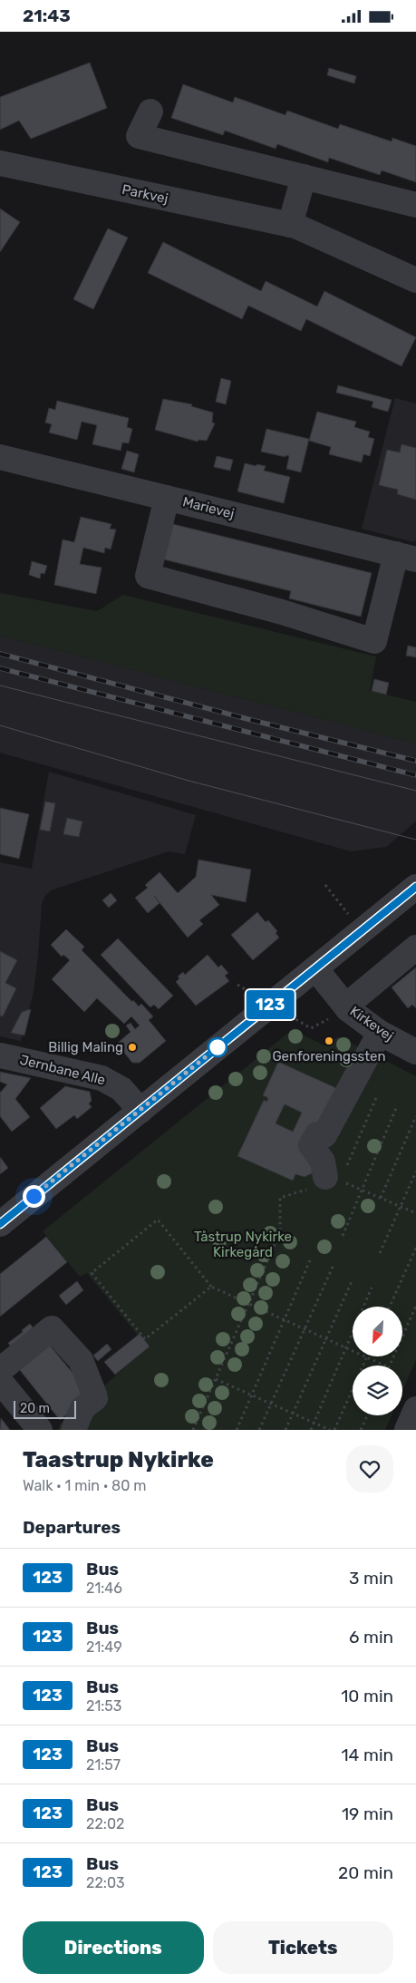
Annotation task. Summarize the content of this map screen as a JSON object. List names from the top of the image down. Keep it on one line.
{"streets":{"street":["Parkvej","Marievej","Kirkevej","Jernbane Alle"]},"parks":["Tåstrup Nykirke Kirkegård"],"places":["Genforeningssten","Billig Maling"],"lines":["bus line 123"],"scale_bar":"20 m","north":"bottom left","page":{"status":"21:43","on_map":"123","scale":"20 m","heading":[["Taastrup Nykirke","Walk · 1 min · 80 m"],"Departures"],"list":[{"mark":"123","name":"Bus","note":"21:46","value":"3 min"},{"mark":"123","name":"Bus","note":"21:49","value":"6 min"},{"mark":"123","name":"Bus","note":"21:53","value":"10 min"},{"mark":"123","name":"Bus","note":"21:57","value":"14 min"},{"mark":"123","name":"Bus","note":"22:02","value":"19 min"},{"mark":"123","name":"Bus","note":"22:03","value":"20 min"}],"buttons":["Directions","Tickets"]}}
